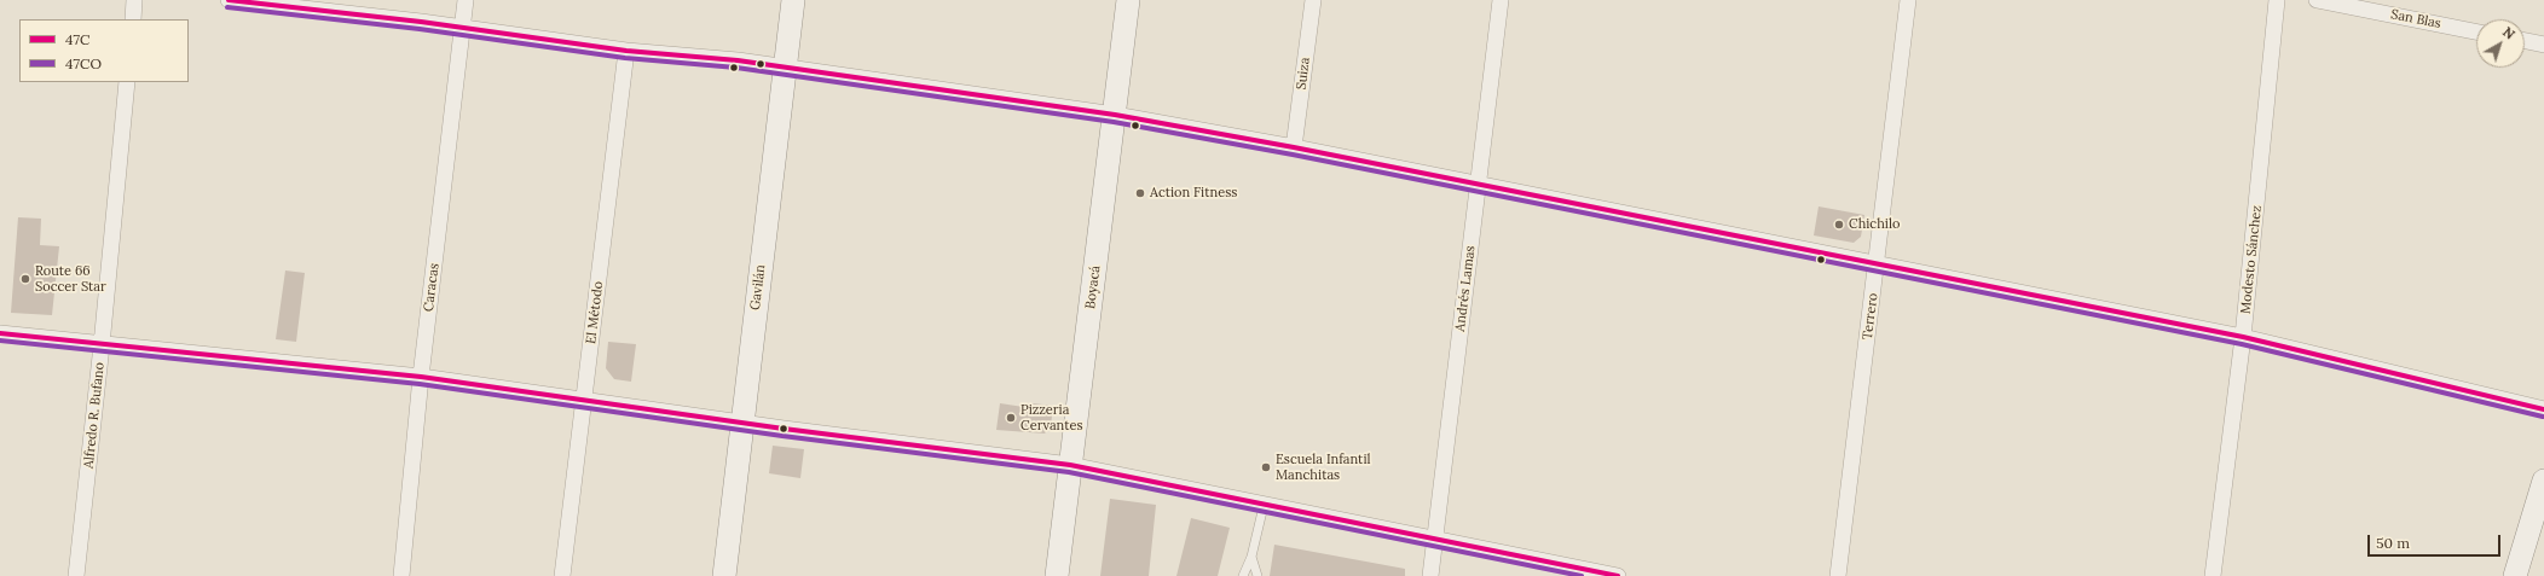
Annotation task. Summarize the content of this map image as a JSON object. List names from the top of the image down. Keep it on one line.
{"streets":{"street":["San Blas","Suiza","Modesto Sánchez","Caracas","Gavilán","Boyacá","Andrés Lamas","El Método","Terrero","Alfredo R. Bufano"]},"places":["Action Fitness","Chichilo","Route 66 Soccer Star","Pizzeria Cervantes","Escuela Infantil Manchitas"],"lines":["transit line 47C","transit line 47CO"],"legend":["47C","47CO"],"scale_bar":"50 m","north":"top right"}
